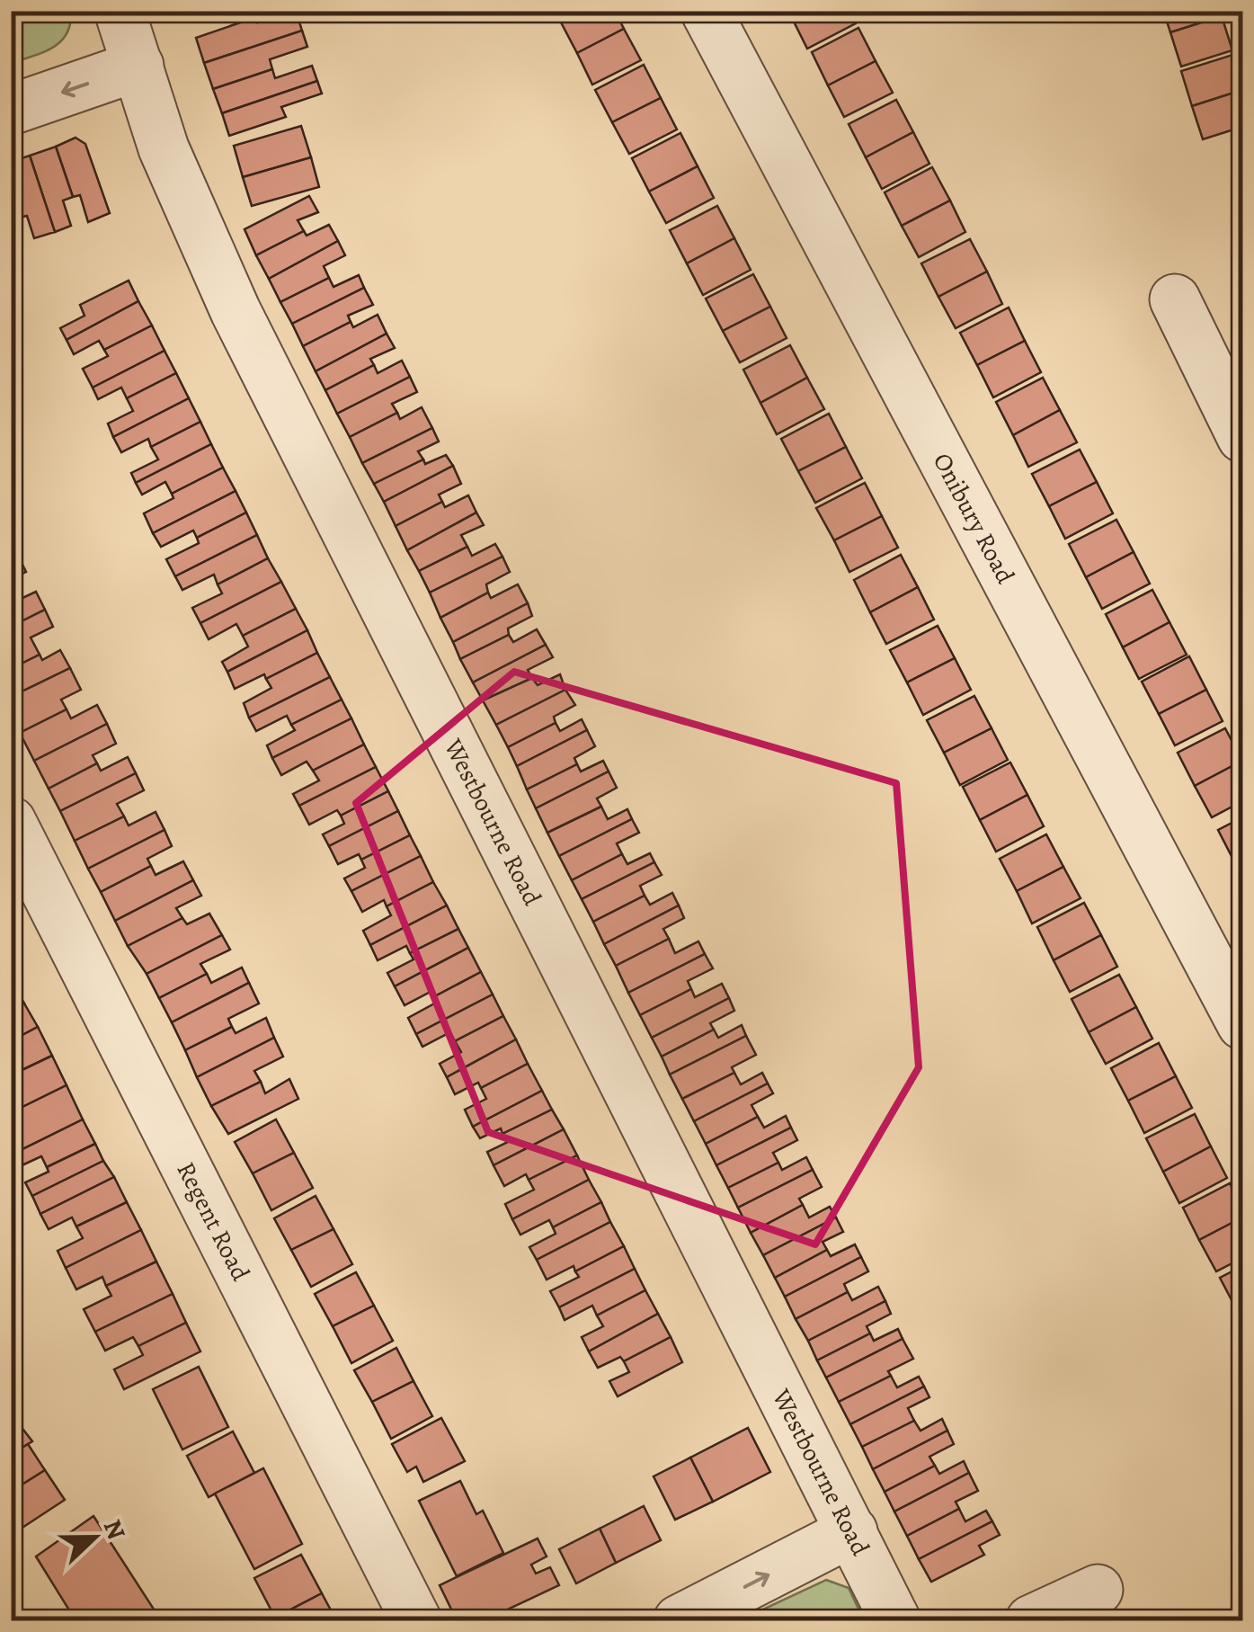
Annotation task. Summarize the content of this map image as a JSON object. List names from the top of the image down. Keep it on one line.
{"streets":{"street":["Onibury Road","Westbourne Road","Regent Road"]},"north":"right"}
